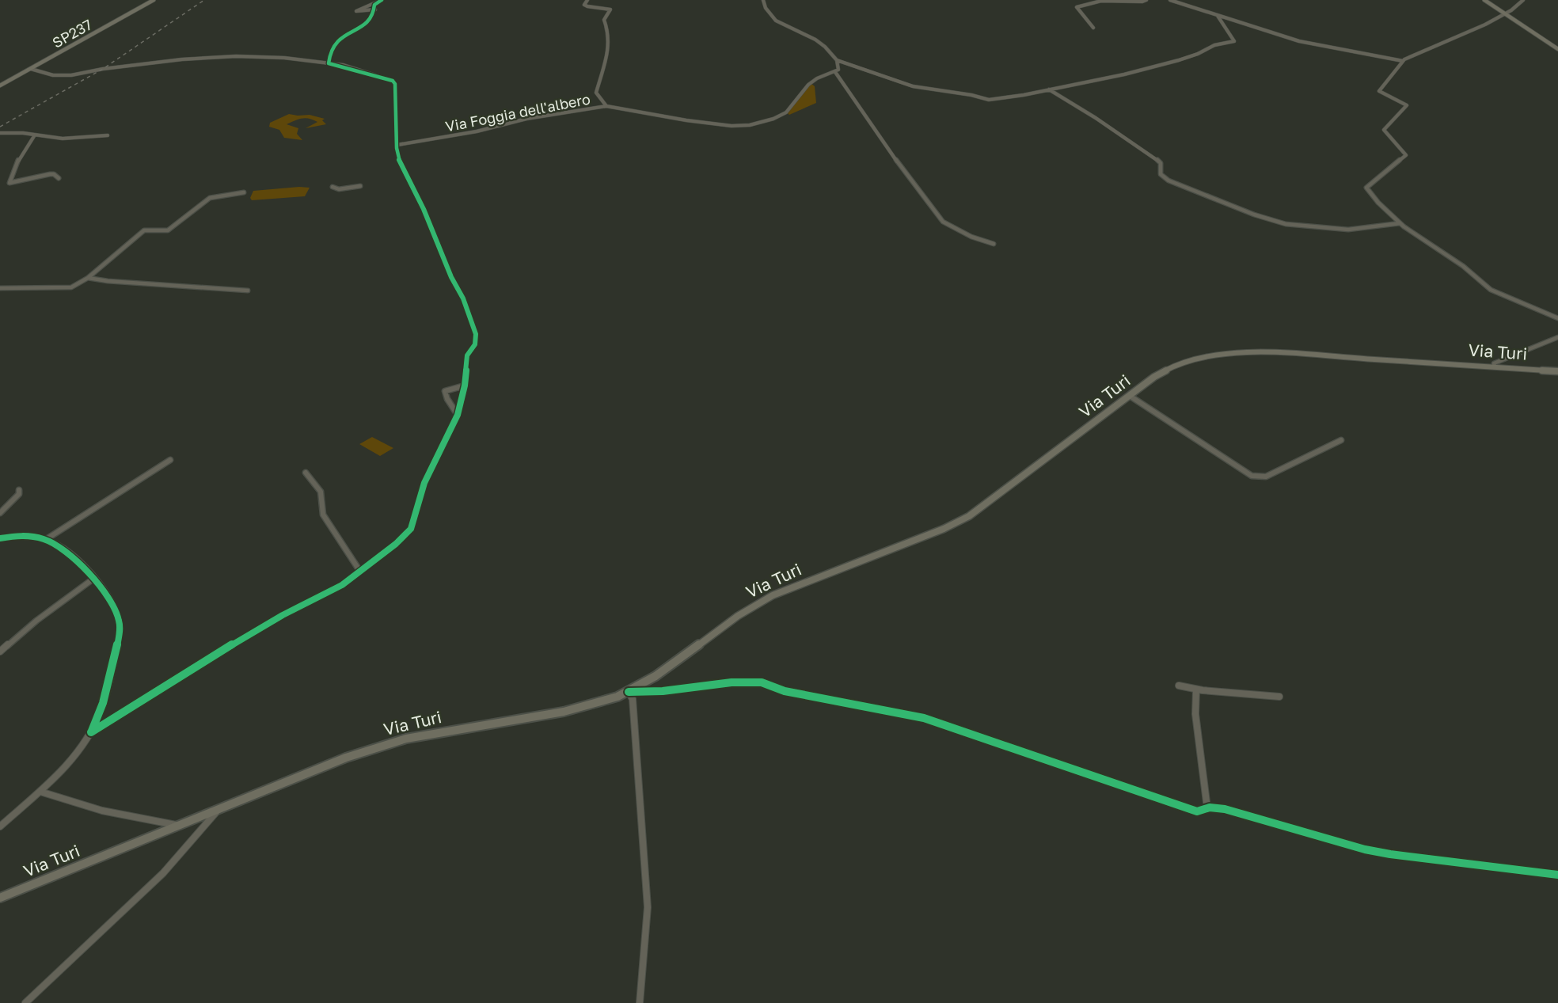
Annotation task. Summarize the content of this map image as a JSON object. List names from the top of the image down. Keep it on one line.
{"streets":{"main road":["SP237","Via Turi"],"street":["Via Foggia dell'albero"]}}
